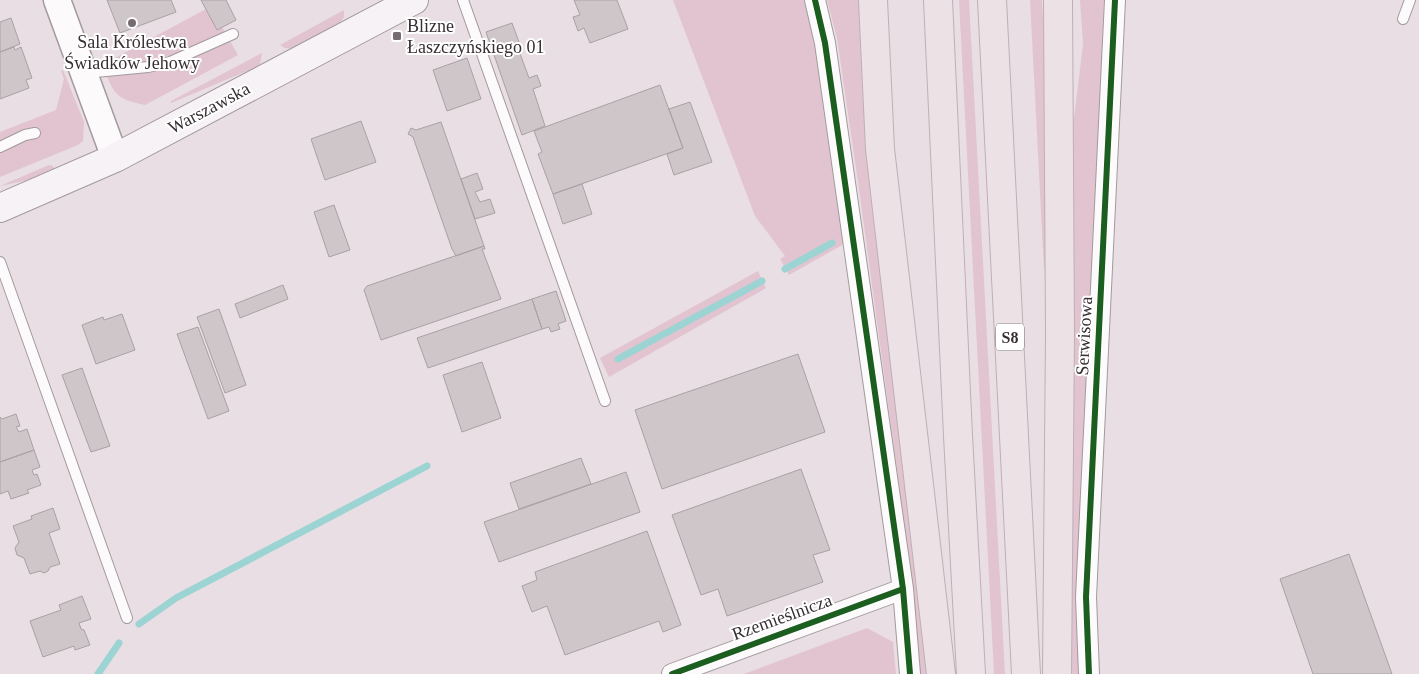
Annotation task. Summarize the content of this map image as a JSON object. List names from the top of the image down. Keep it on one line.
{"streets":{"highway":["S8"],"main road":["Warszawska"],"street":["Serwisowa","Rzemieślnicza"]},"places":{"other":["Sala Królestwa Świadków Jehowy"],"transit":["Blizne Łaszczyńskiego 01"]}}
